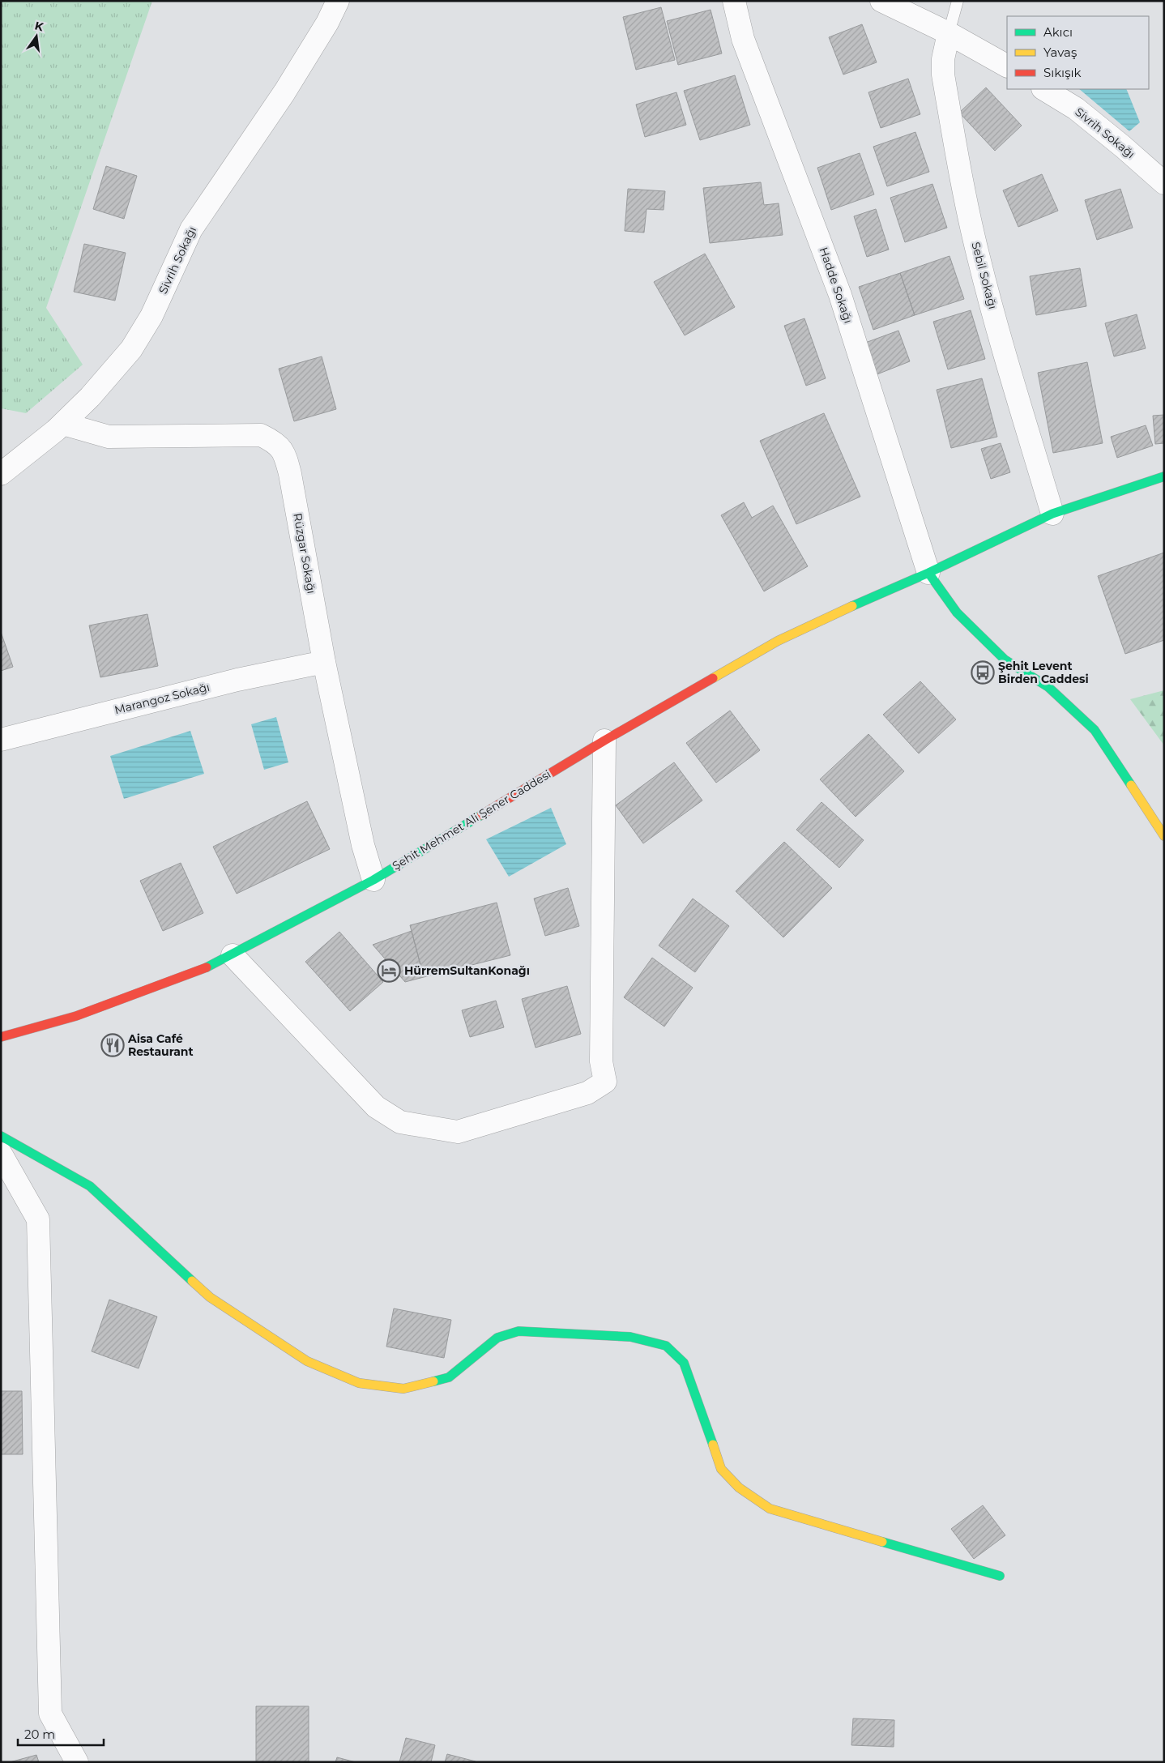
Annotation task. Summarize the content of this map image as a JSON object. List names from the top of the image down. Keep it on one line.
{"streets":{"street":["Sivrih Sokağı","Sebil Sokağı","Hadde Sokağı","Rüzgar Sokağı","Marangoz Sokağı","Şehit Mehmet Ali Şener Caddesi"]},"crossings":[["Sivrih Sokağı","Rüzgar Sokağı"],["Sebil Sokağı","Şehit Mehmet Ali Şener Caddesi"],["Hadde Sokağı","Şehit Mehmet Ali Şener Caddesi"],["Rüzgar Sokağı","Marangoz Sokağı"],["Rüzgar Sokağı","Şehit Mehmet Ali Şener Caddesi"]],"places":{"bus stop":["Şehit Levent Birden Caddesi"],"hotel":["HürremSultanKonağı"],"restaurant":["Aisa Café Restaurant"]},"legend":["Akıcı","Yavaş","Sıkışık"],"scale_bar":"20 m","north":"top"}
